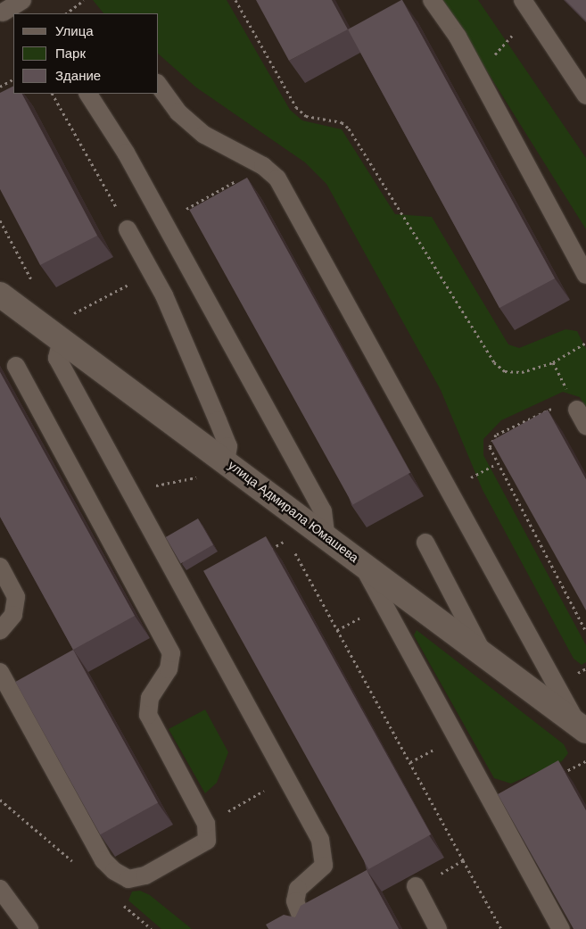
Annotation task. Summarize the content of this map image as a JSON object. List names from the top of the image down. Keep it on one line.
{"streets":{"street":["улица Адмирала Юмашева"]},"legend":["Улица","Парк","Здание"]}
